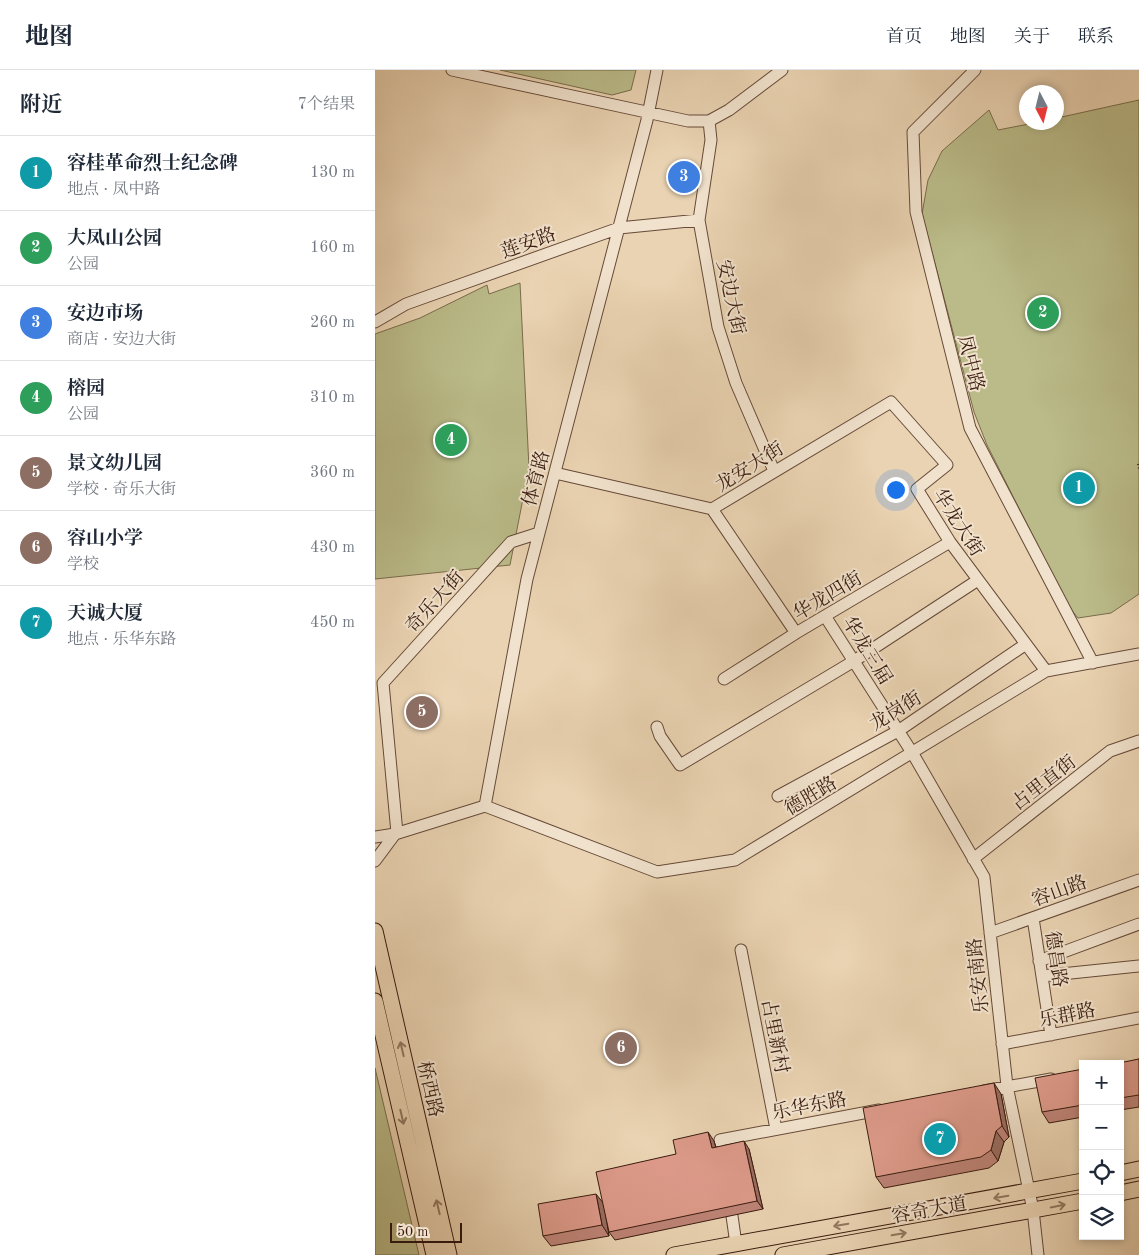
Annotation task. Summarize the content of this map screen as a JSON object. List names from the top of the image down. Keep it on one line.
{"streets":{"main road":["桥西路","容奇大道"],"street":["莲安路","安边大街","凤中路","龙安大街","体育路","华龙大街","华龙四街","奇乐大街","华龙三届","龙岗街","占里直街","德胜路","容山路","德昌路","乐安南路","乐群路","占里新村","乐华东路"]},"crossings":[["莲安路","安边大街"],["莲安路","体育路"],["安边大街","龙安大街"],["凤中路","德胜路"],["龙安大街","体育路"],["龙安大街","华龙大街"],["体育路","奇乐大街"],["体育路","德胜路"],["华龙大街","华龙四街"],["华龙大街","龙岗街"],["华龙大街","德胜路"],["华龙四街","华龙三届"],["华龙三届","龙岗街"],["华龙三届","德胜路"],["华龙三届","乐安南路"],["占里直街","乐安南路"],["德胜路","乐安南路"],["容山路","德昌路"],["容山路","乐安南路"],["德昌路","乐群路"],["乐安南路","乐群路"],["乐安南路","容奇大道"],["占里新村","乐华东路"]],"scale_bar":"50 m","north":"bottom","page":{"header":"地图","nav":["首页","地图","关于","联系"],"heading":["附近","7个结果"],"list":[{"mark":"1","name":"容桂革命烈士纪念碑","note":"地点 · 凤中路","value":"130 m"},{"mark":"2","name":"大凤山公园","note":"公园","value":"160 m"},{"mark":"3","name":"安边市场","note":"商店 · 安边大街","value":"260 m"},{"mark":"4","name":"榕园","note":"公园","value":"310 m"},{"mark":"5","name":"景文幼儿园","note":"学校 · 奇乐大街","value":"360 m"},{"mark":"6","name":"容山小学","note":"学校","value":"430 m"},{"mark":"7","name":"天诚大厦","note":"地点 · 乐华东路","value":"450 m"}],"pins":["3","2","4","1","5","6","7"],"map_buttons":["+","−"],"scale":"50 m"}}
